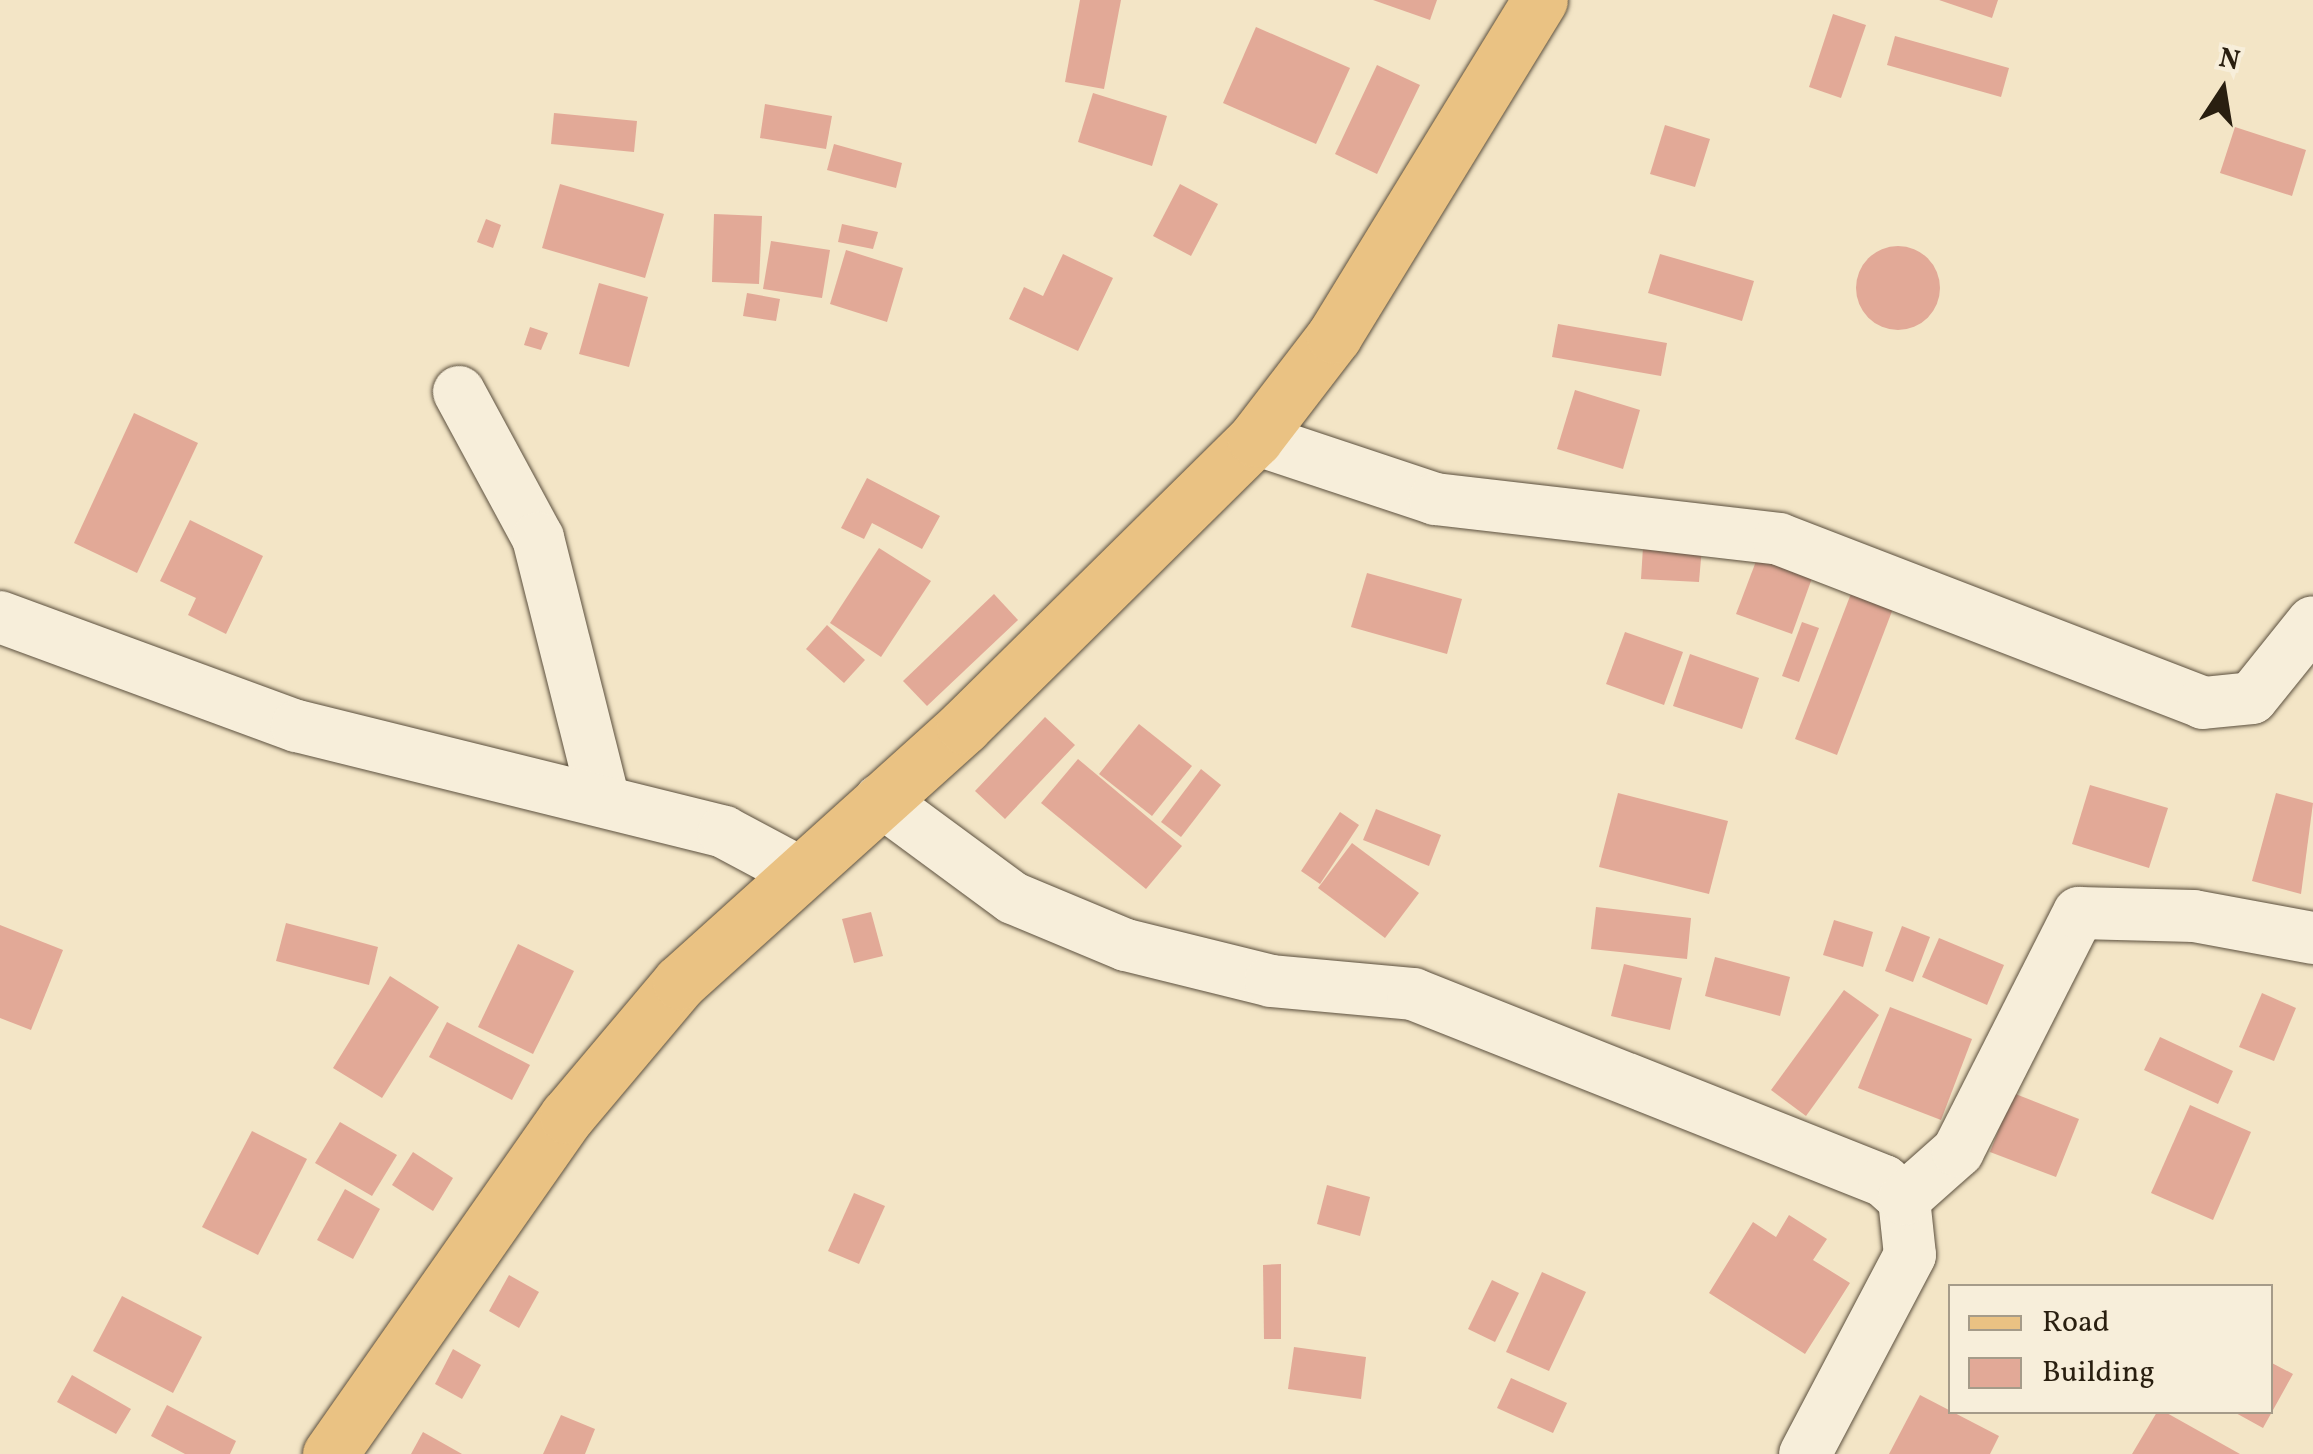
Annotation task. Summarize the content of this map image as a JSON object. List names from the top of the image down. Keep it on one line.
{"legend":["Road","Building"],"north":"top"}
